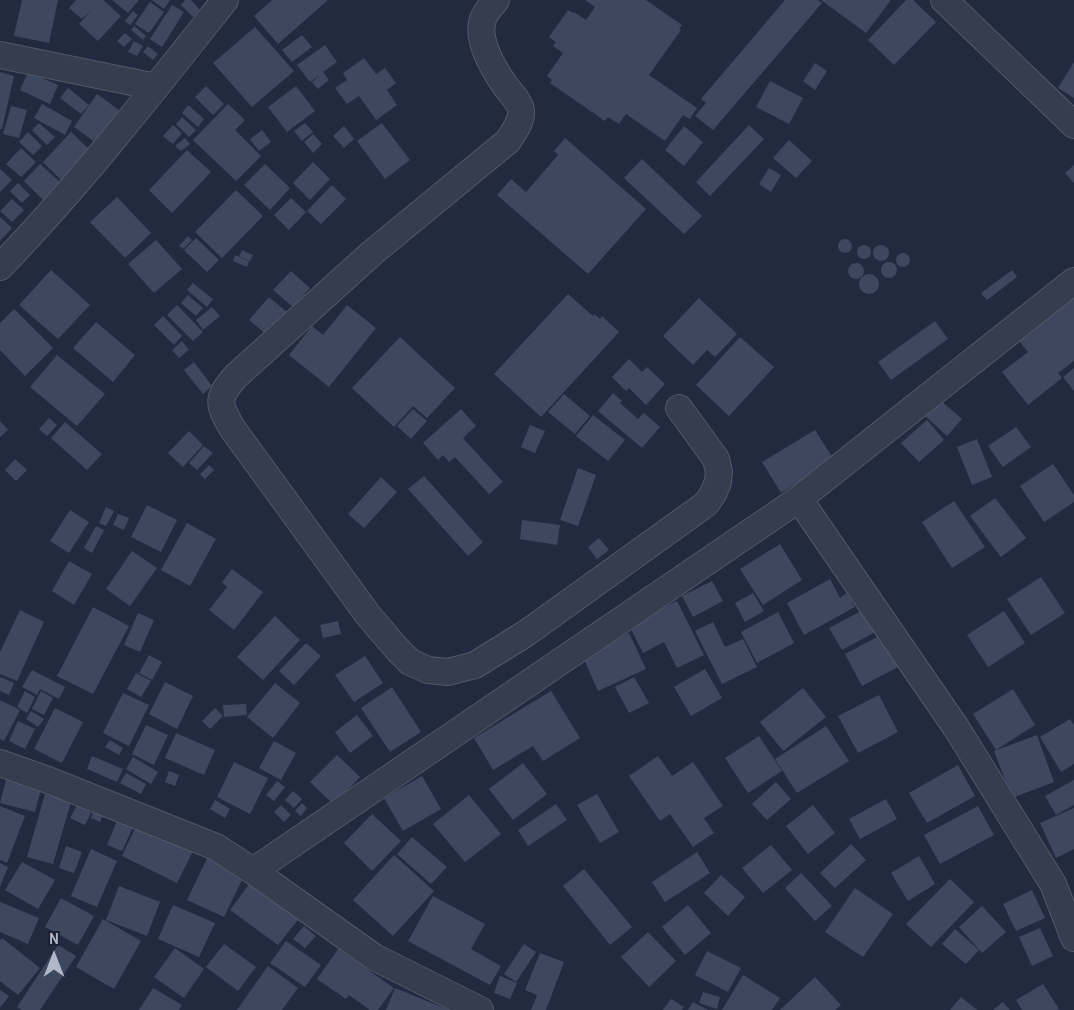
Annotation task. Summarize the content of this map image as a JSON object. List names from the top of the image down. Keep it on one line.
{"north":"top"}
